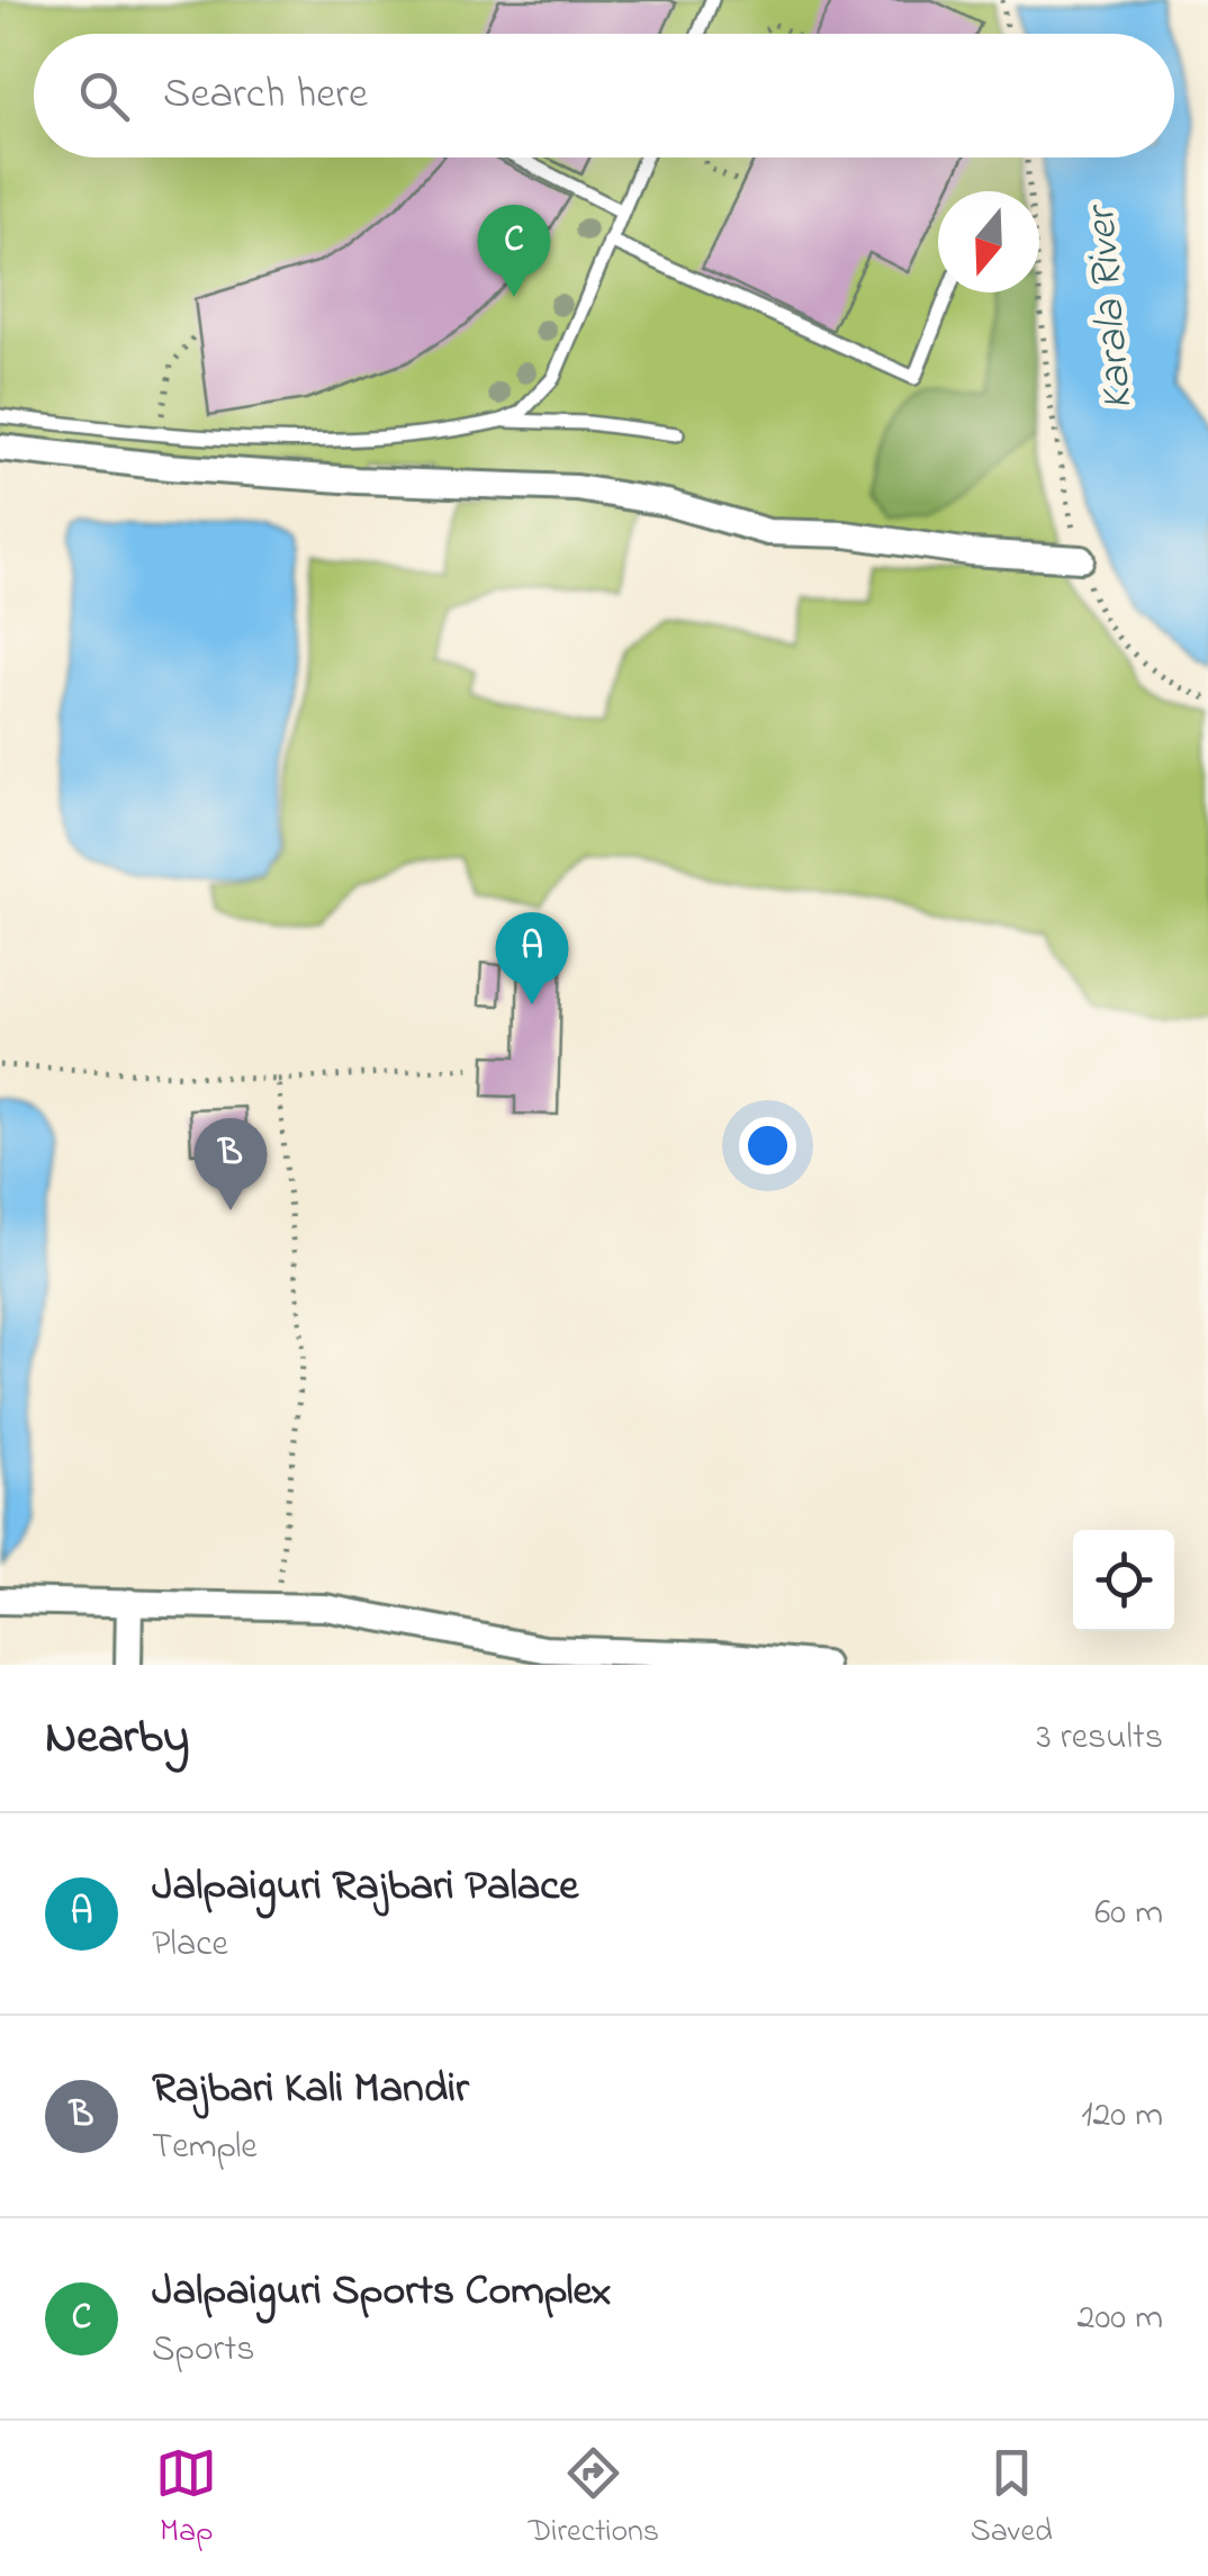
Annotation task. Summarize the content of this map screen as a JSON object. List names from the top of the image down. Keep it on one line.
{"water":["Karala River"],"north":"bottom","page":{"search":"Search here","pins":["C","A","B"],"heading":["Nearby","3 results"],"list":[{"mark":"A","name":"Jalpaiguri Rajbari Palace","note":"Place","value":"60 m"},{"mark":"B","name":"Rajbari Kali Mandir","note":"Temple","value":"120 m"},{"mark":"C","name":"Jalpaiguri Sports Complex","note":"Sports","value":"200 m"}],"nav":["Map","Directions","Saved"]}}
